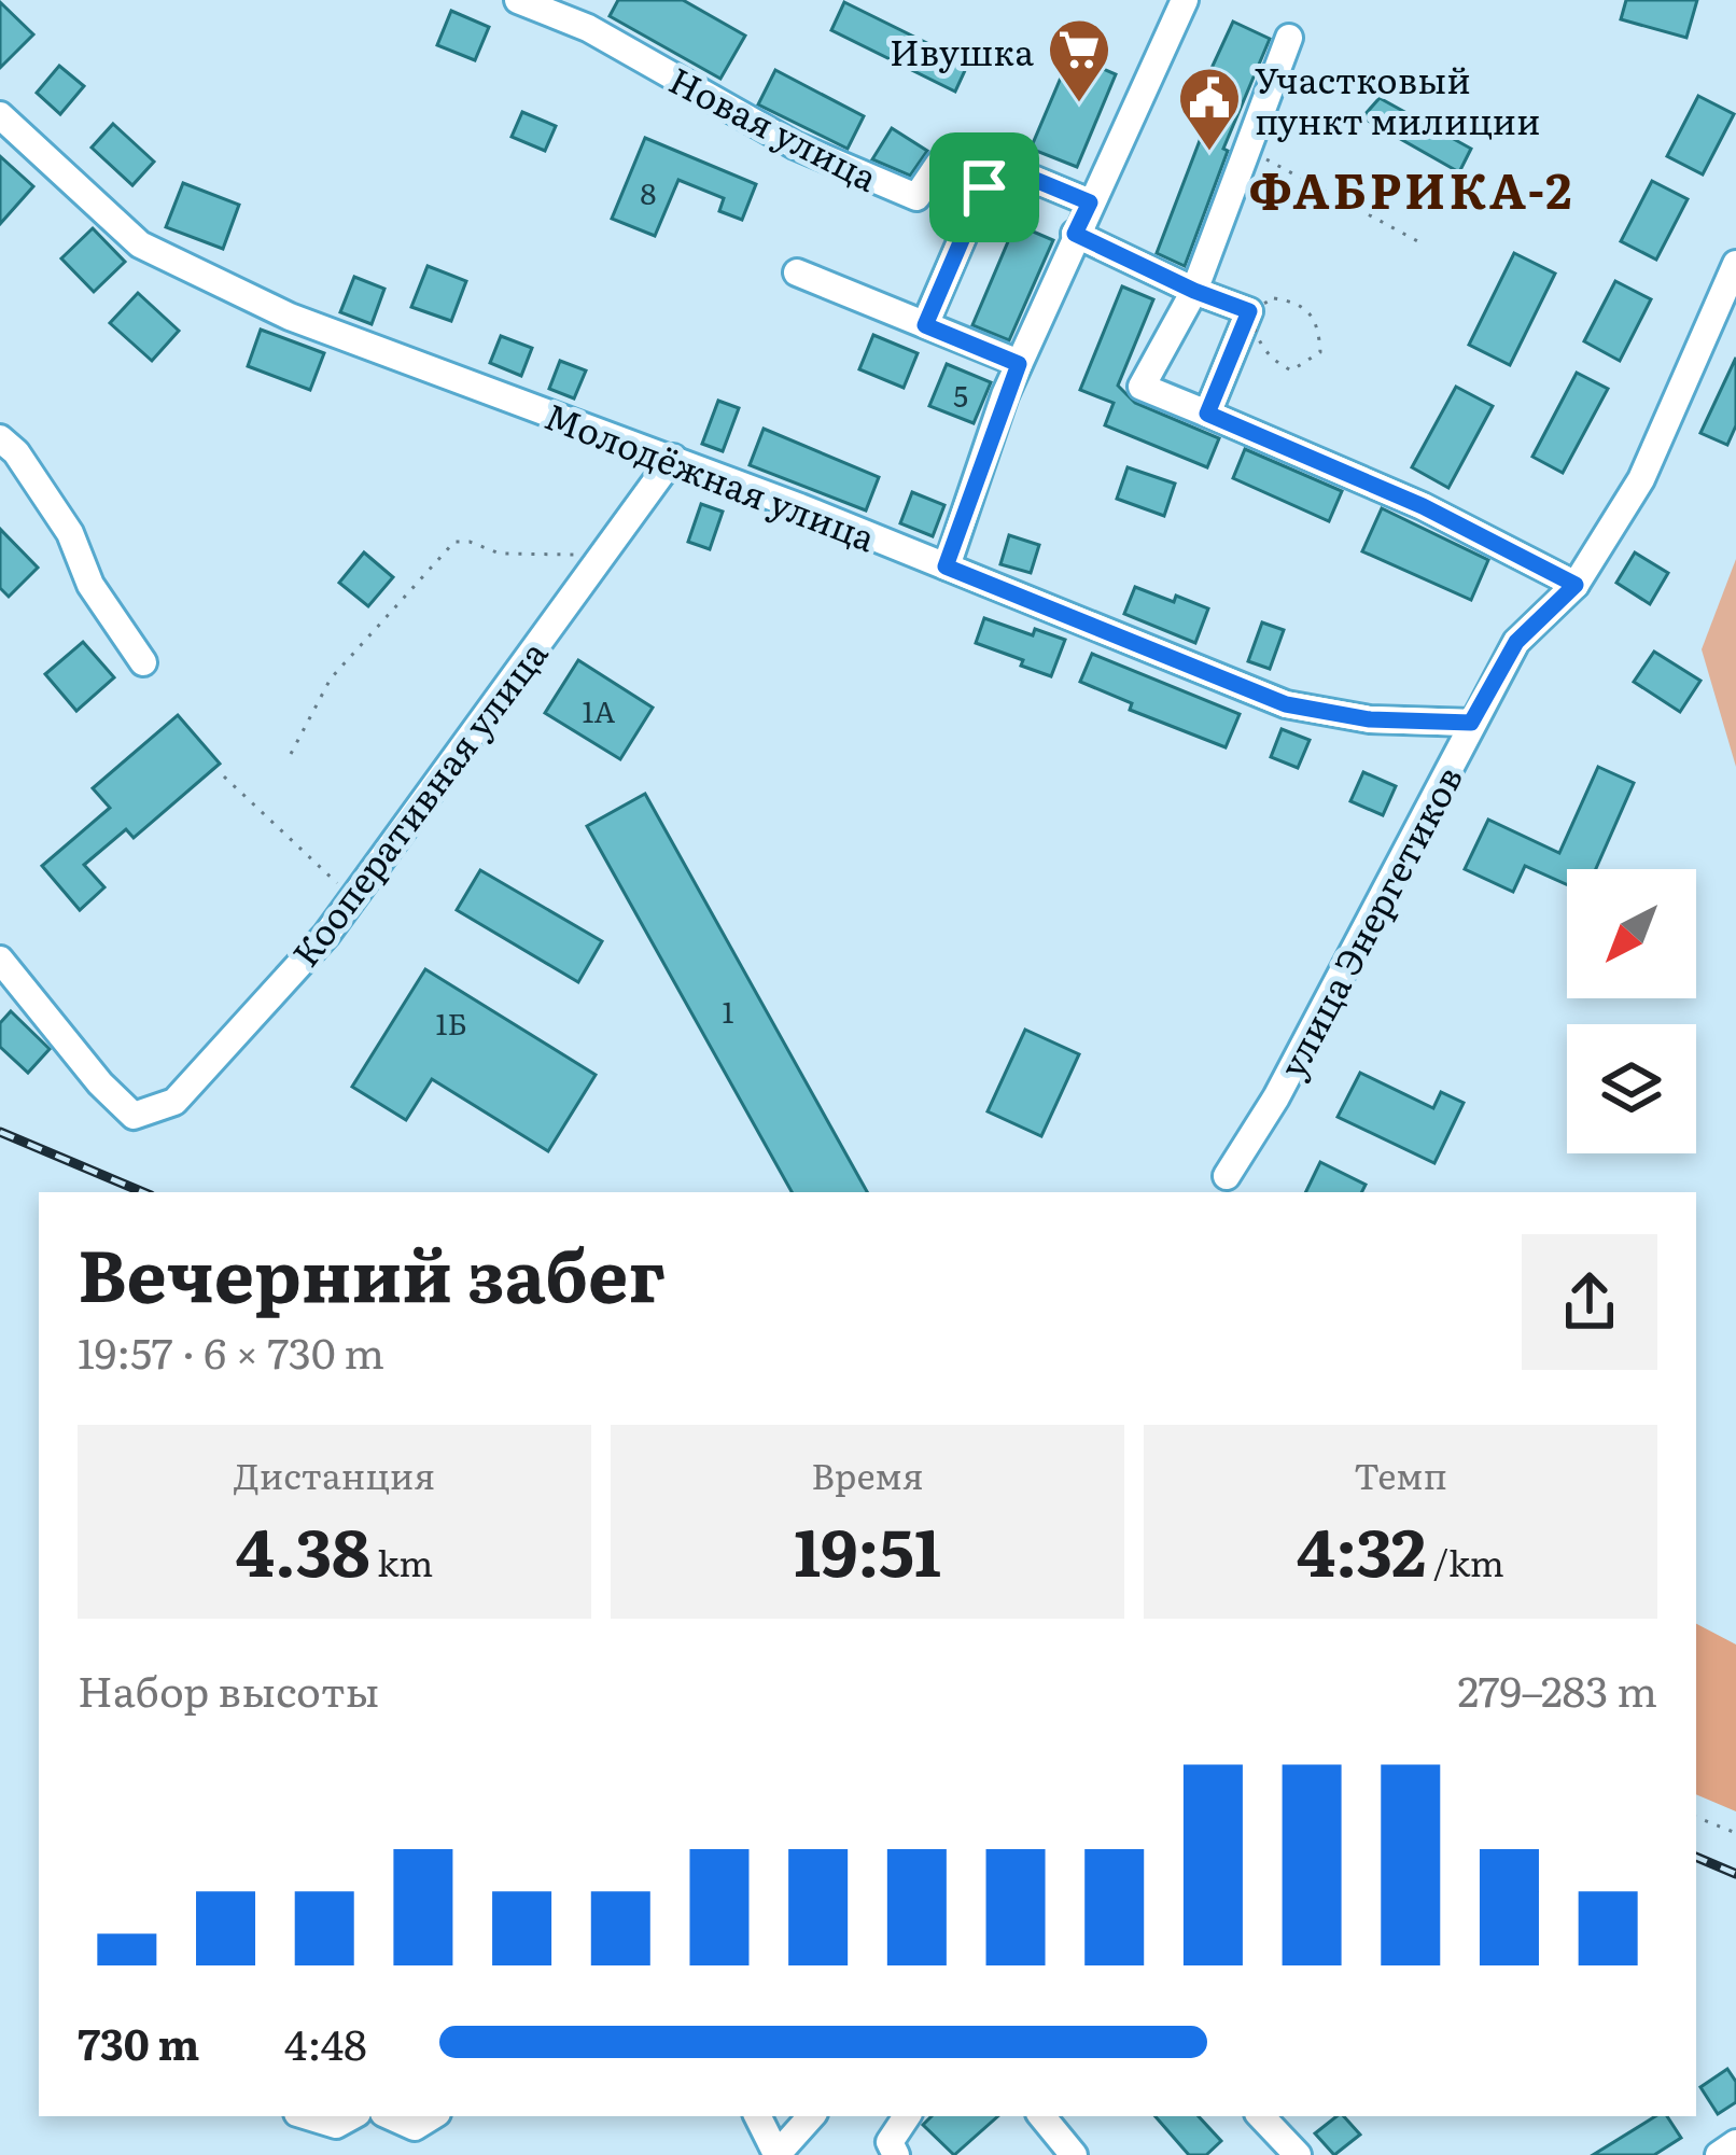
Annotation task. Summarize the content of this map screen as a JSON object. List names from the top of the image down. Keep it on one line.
{"streets":{"street":["Новая улица","Молодёжная улица","Кооперативная улица","улица Энергетиков"]},"crossings":[["Молодёжная улица","Кооперативная улица"],["Молодёжная улица","улица Энергетиков"]],"districts":["ФАБРИКА-2"],"places":{"supermarket":["Ивушка"],"public building":["Участковый пункт милиции"]},"house_numbers":["8","5","1А","1","1Б"],"north":"bottom left","page":{"heading":["Вечерний забег","19:57 · 6 × 730 m"],"stats":[["Дистанция","4.38 km"],["Время","19:51"],["Темп","4:32 /km"]],"chart":["Набор высоты","279–283 m"],"list":[{"name":"730 m","note":"4:48"}]}}
